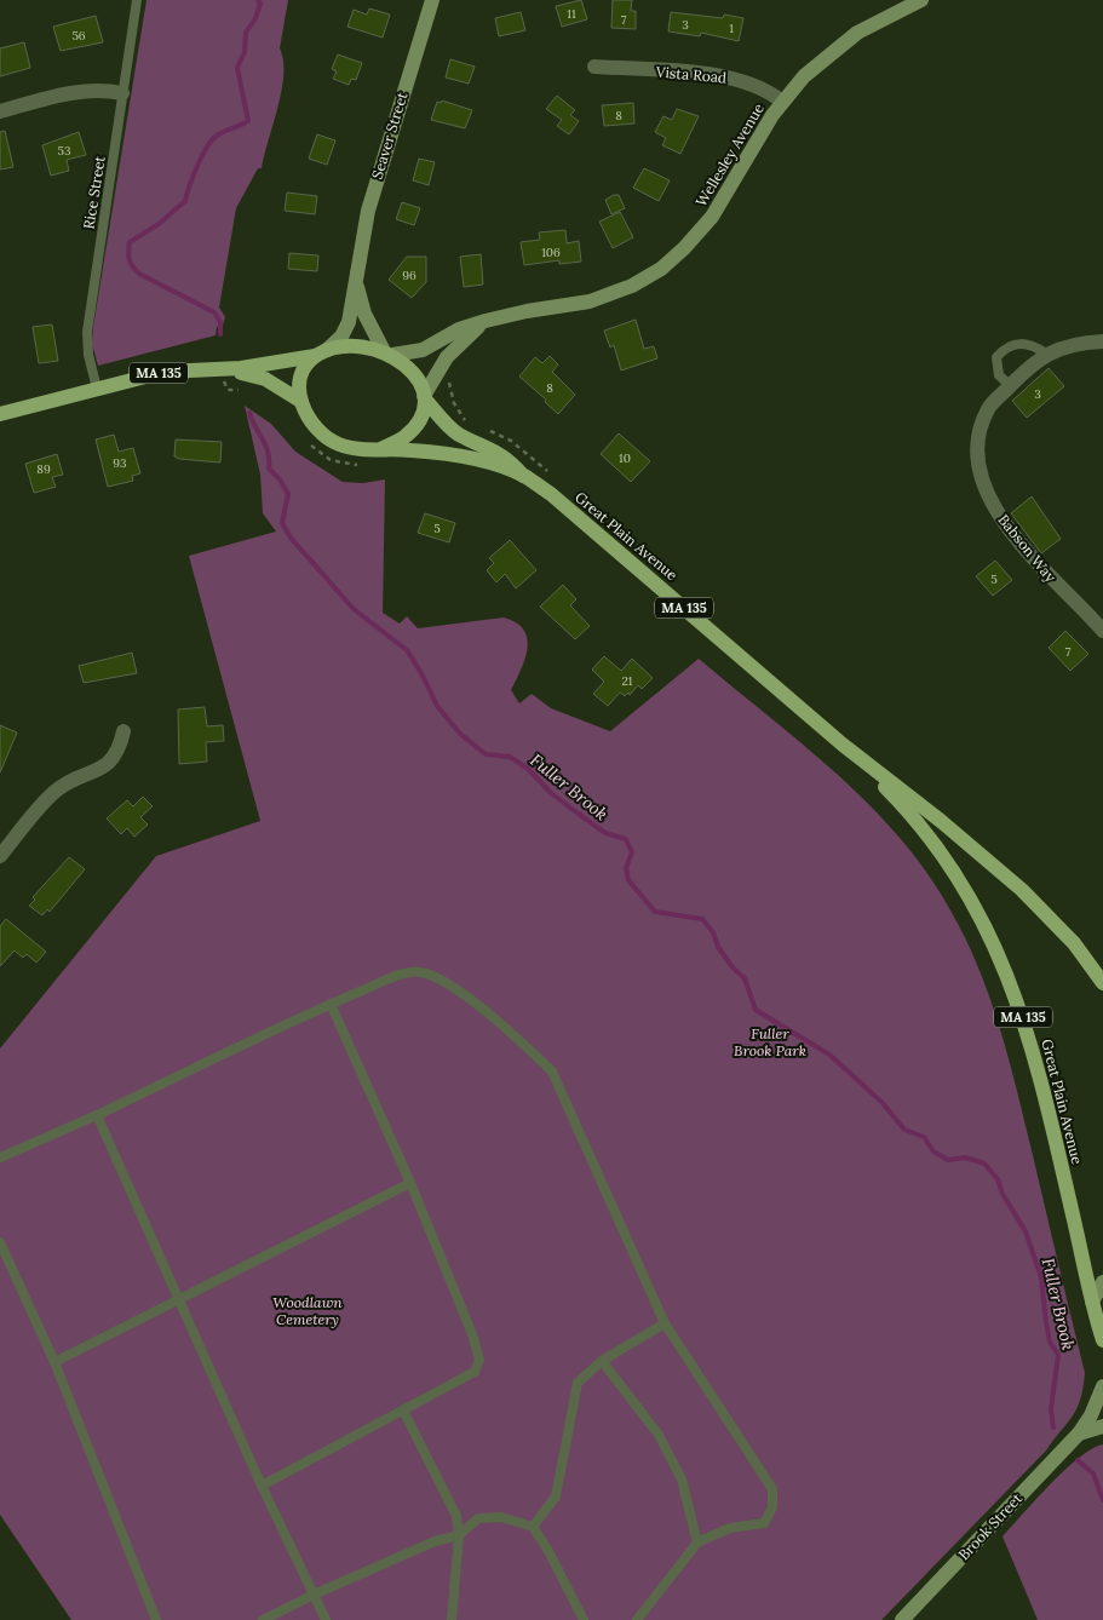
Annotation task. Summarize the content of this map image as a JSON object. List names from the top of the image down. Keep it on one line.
{"streets":{"main road":["MA 135","Great Plain Avenue"],"street":["Vista Road","Seaver Street","Wellesley Avenue","Babson Way","Brook Street"],"lane":["Rice Street"]},"crossings":[["Vista Road","Wellesley Avenue"],["Seaver Street","Wellesley Avenue"],["Seaver Street","MA 135"],["Seaver Street","Great Plain Avenue"],["Wellesley Avenue","MA 135"],["Wellesley Avenue","Great Plain Avenue"],["Rice Street","MA 135"],["MA 135","Great Plain Avenue"]],"water":["Fuller Brook"],"parks":["Fuller Brook Park","Woodlawn Cemetery"],"house_numbers":["11","7","3","1","56","8","53","106","96","8","3","10","93","89","5","5","7","21"]}
